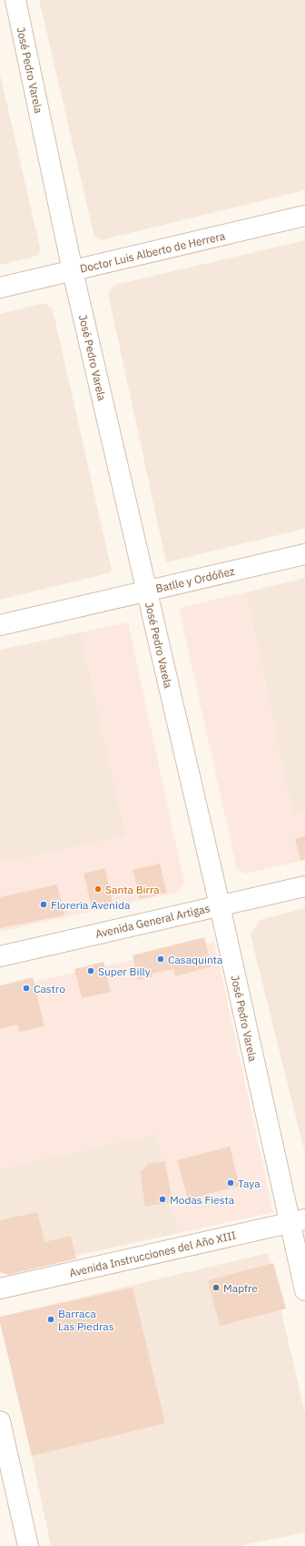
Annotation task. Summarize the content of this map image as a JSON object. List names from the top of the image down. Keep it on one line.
{"streets":{"street":["José Pedro Varela","Doctor Luis Alberto de Herrera","Batlle y Ordóñez","Avenida General Artigas","Avenida Instrucciones del Año XIII"]},"crossings":[["José Pedro Varela","Doctor Luis Alberto de Herrera"],["José Pedro Varela","Batlle y Ordóñez"],["José Pedro Varela","Avenida General Artigas"],["José Pedro Varela","Avenida Instrucciones del Año XIII"]],"places":["Santa Birra","Floreria Avenida","Casaquinta","Super Billy","Castro","Taya","Modas Fiesta","Mapfre","Barraca Las Piedras"]}
